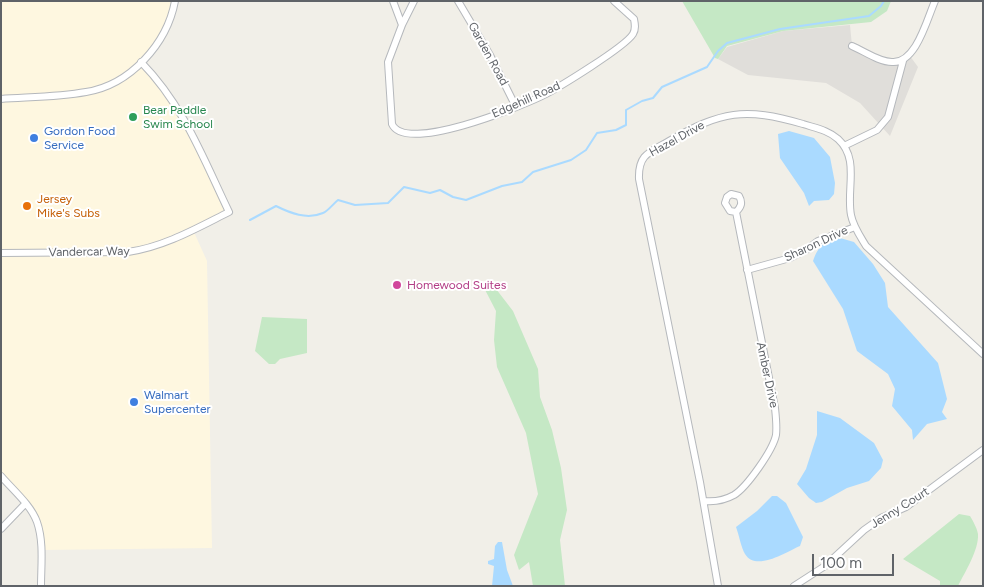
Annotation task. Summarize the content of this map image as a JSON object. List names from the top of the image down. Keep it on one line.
{"streets":{"street":["Garden Road","Edgehill Road","Hazel Drive","Sharon Drive","Vandercar Way","Amber Drive","Jenny Court"]},"crossings":[["Garden Road","Edgehill Road"],["Hazel Drive","Amber Drive"],["Sharon Drive","Amber Drive"]],"places":["Bear Paddle Swim School","Gordon Food Service","Jersey Mike's Subs","Homewood Suites","Walmart Supercenter"],"scale_bar":"100 m"}
